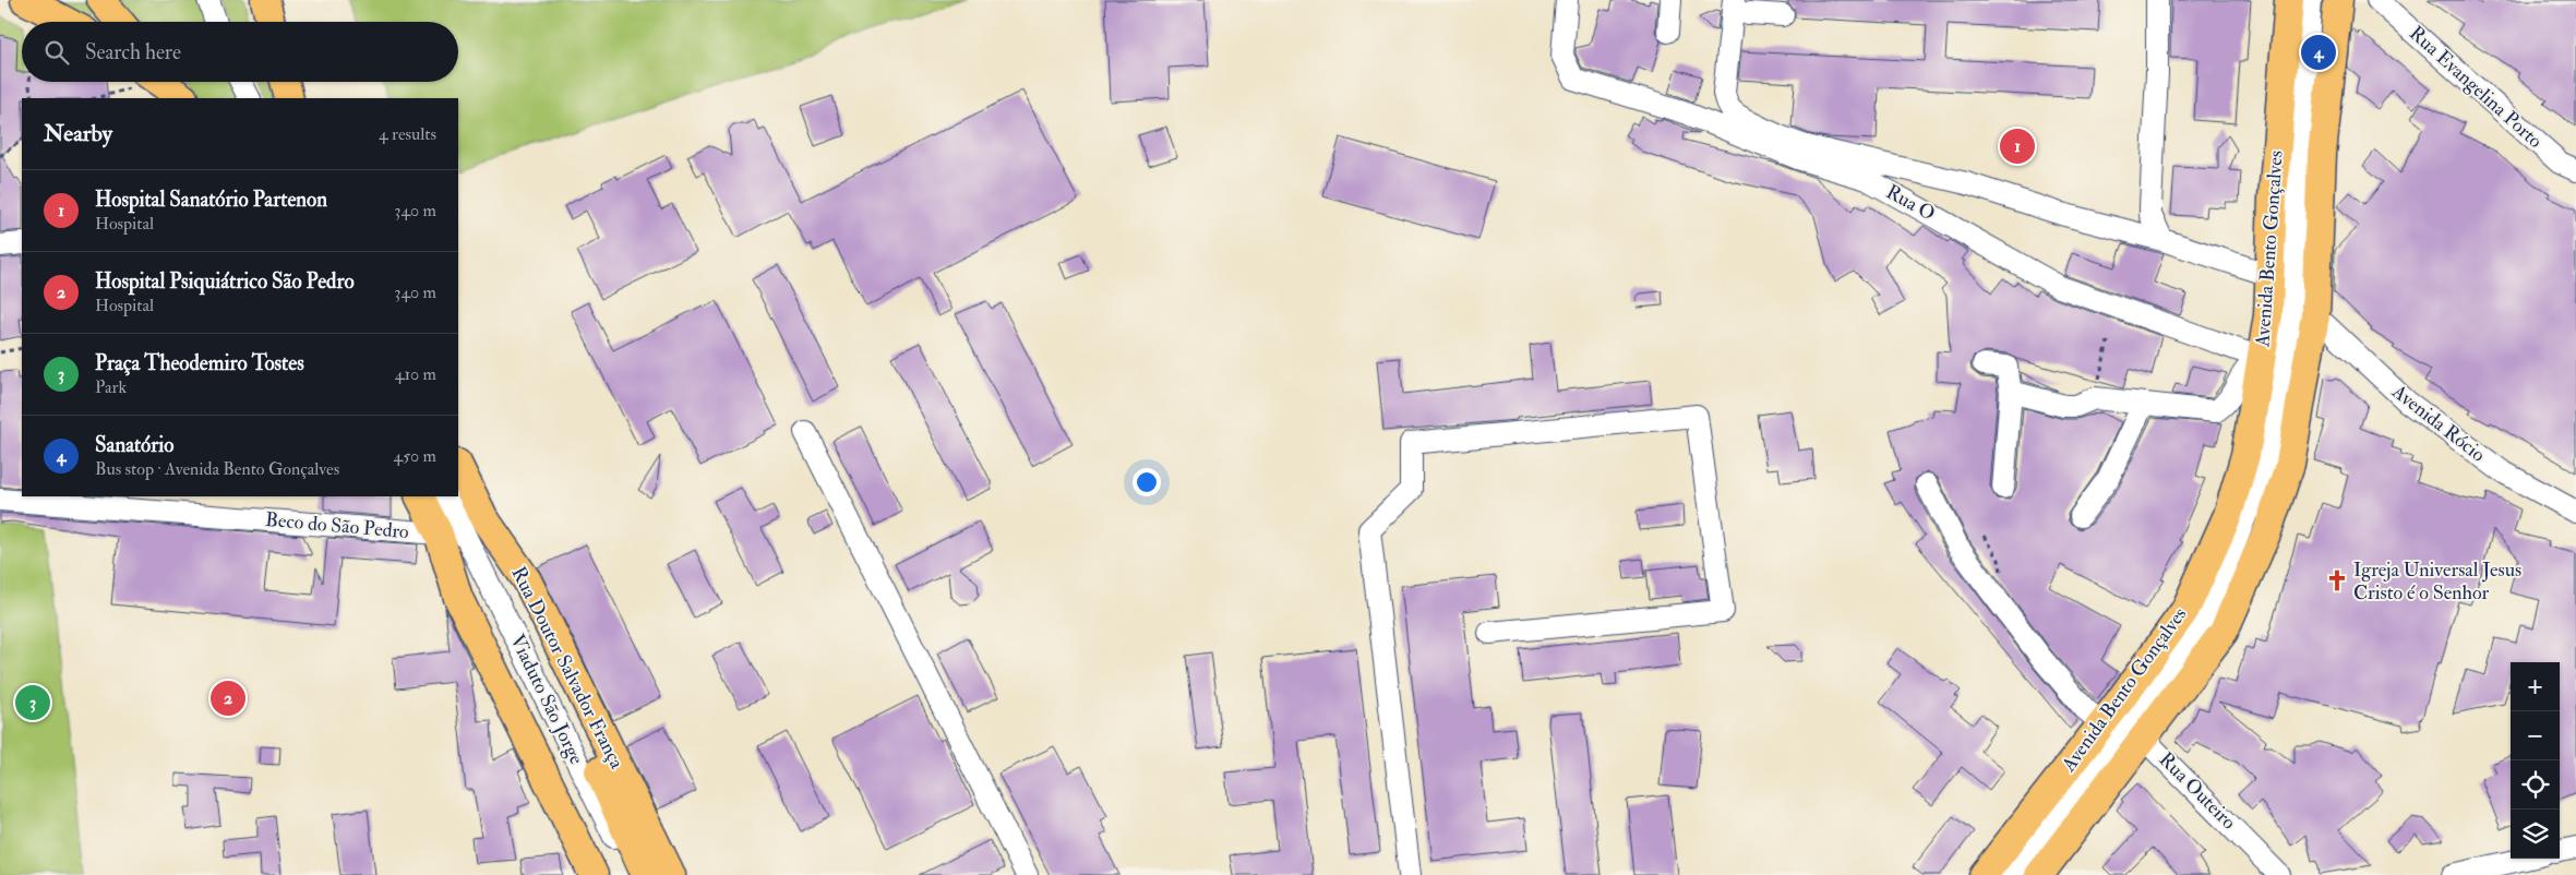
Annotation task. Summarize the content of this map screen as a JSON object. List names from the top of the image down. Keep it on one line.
{"streets":{"main road":["Avenida Bento Gonçalves","Rua Doutor Salvador França","Viaduto São Jorge"],"street":["Rua Evangelina Porto","Rua O","Avenida Rócio","Beco do São Pedro","Rua Outeiro"]},"crossings":[["Rua O","Avenida Bento Gonçalves"],["Avenida Bento Gonçalves","Avenida Rócio"],["Avenida Bento Gonçalves","Rua Outeiro"],["Beco do São Pedro","Rua Doutor Salvador França"],["Beco do São Pedro","Viaduto São Jorge"],["Rua Doutor Salvador França","Viaduto São Jorge"]],"places":{"church":["Igreja Universal Jesus Cristo é o Senhor"]},"page":{"search":"Search here","pins":["4","1","2","3"],"heading":["Nearby","4 results"],"list":[{"mark":"1","name":"Hospital Sanatório Partenon","note":"Hospital","value":"340 m"},{"mark":"2","name":"Hospital Psiquiátrico São Pedro","note":"Hospital","value":"340 m"},{"mark":"3","name":"Praça Theodemiro Tostes","note":"Park","value":"410 m"},{"mark":"4","name":"Sanatório","note":"Bus stop · Avenida Bento Gonçalves","value":"450 m"}],"map_buttons":["+","−"]}}
